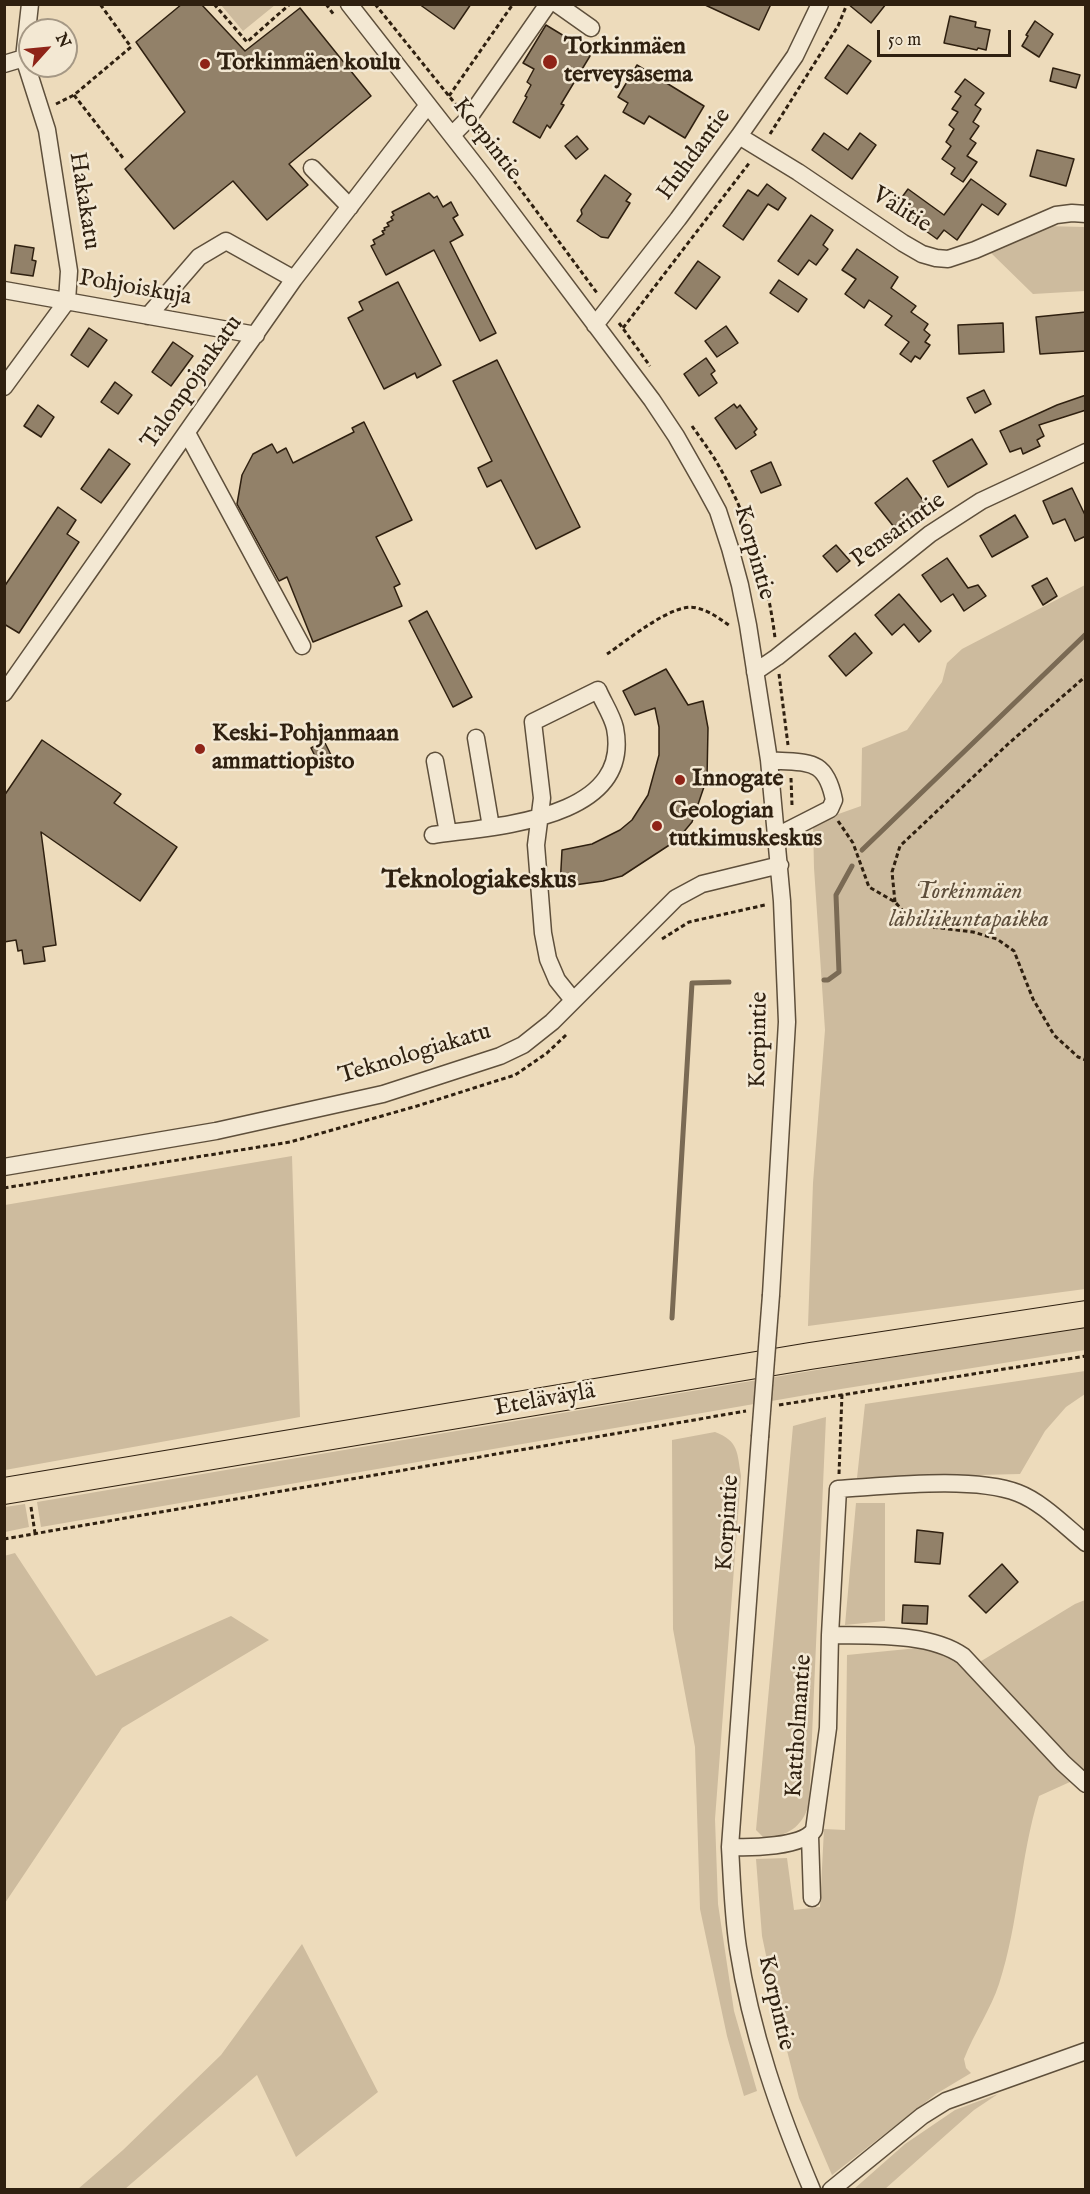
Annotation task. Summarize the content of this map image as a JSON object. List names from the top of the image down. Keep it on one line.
{"streets":{"highway":["Eteläväylä"],"street":["Korpintie","Huhdantie","Hakakatu","Välitie","Pohjoiskuja","Talonpojankatu","Pensarintie","Teknologiakatu","Kattholmantie"]},"crossings":[["Korpintie","Huhdantie"],["Korpintie","Talonpojankatu"],["Korpintie","Pensarintie"],["Korpintie","Teknologiakatu"],["Huhdantie","Välitie"],["Hakakatu","Pohjoiskuja"],["Pohjoiskuja","Talonpojankatu"]],"districts":["Teknologiakeskus"],"parks":["Torkinmäen lähiliikuntapaikka"],"places":["Torkinmäen terveysasema","Torkinmäen koulu","Keski-Pohjanmaan ammattiopisto","Innogate","Geologian tutkimuskeskus"],"scale_bar":"50 m","north":"top right"}
